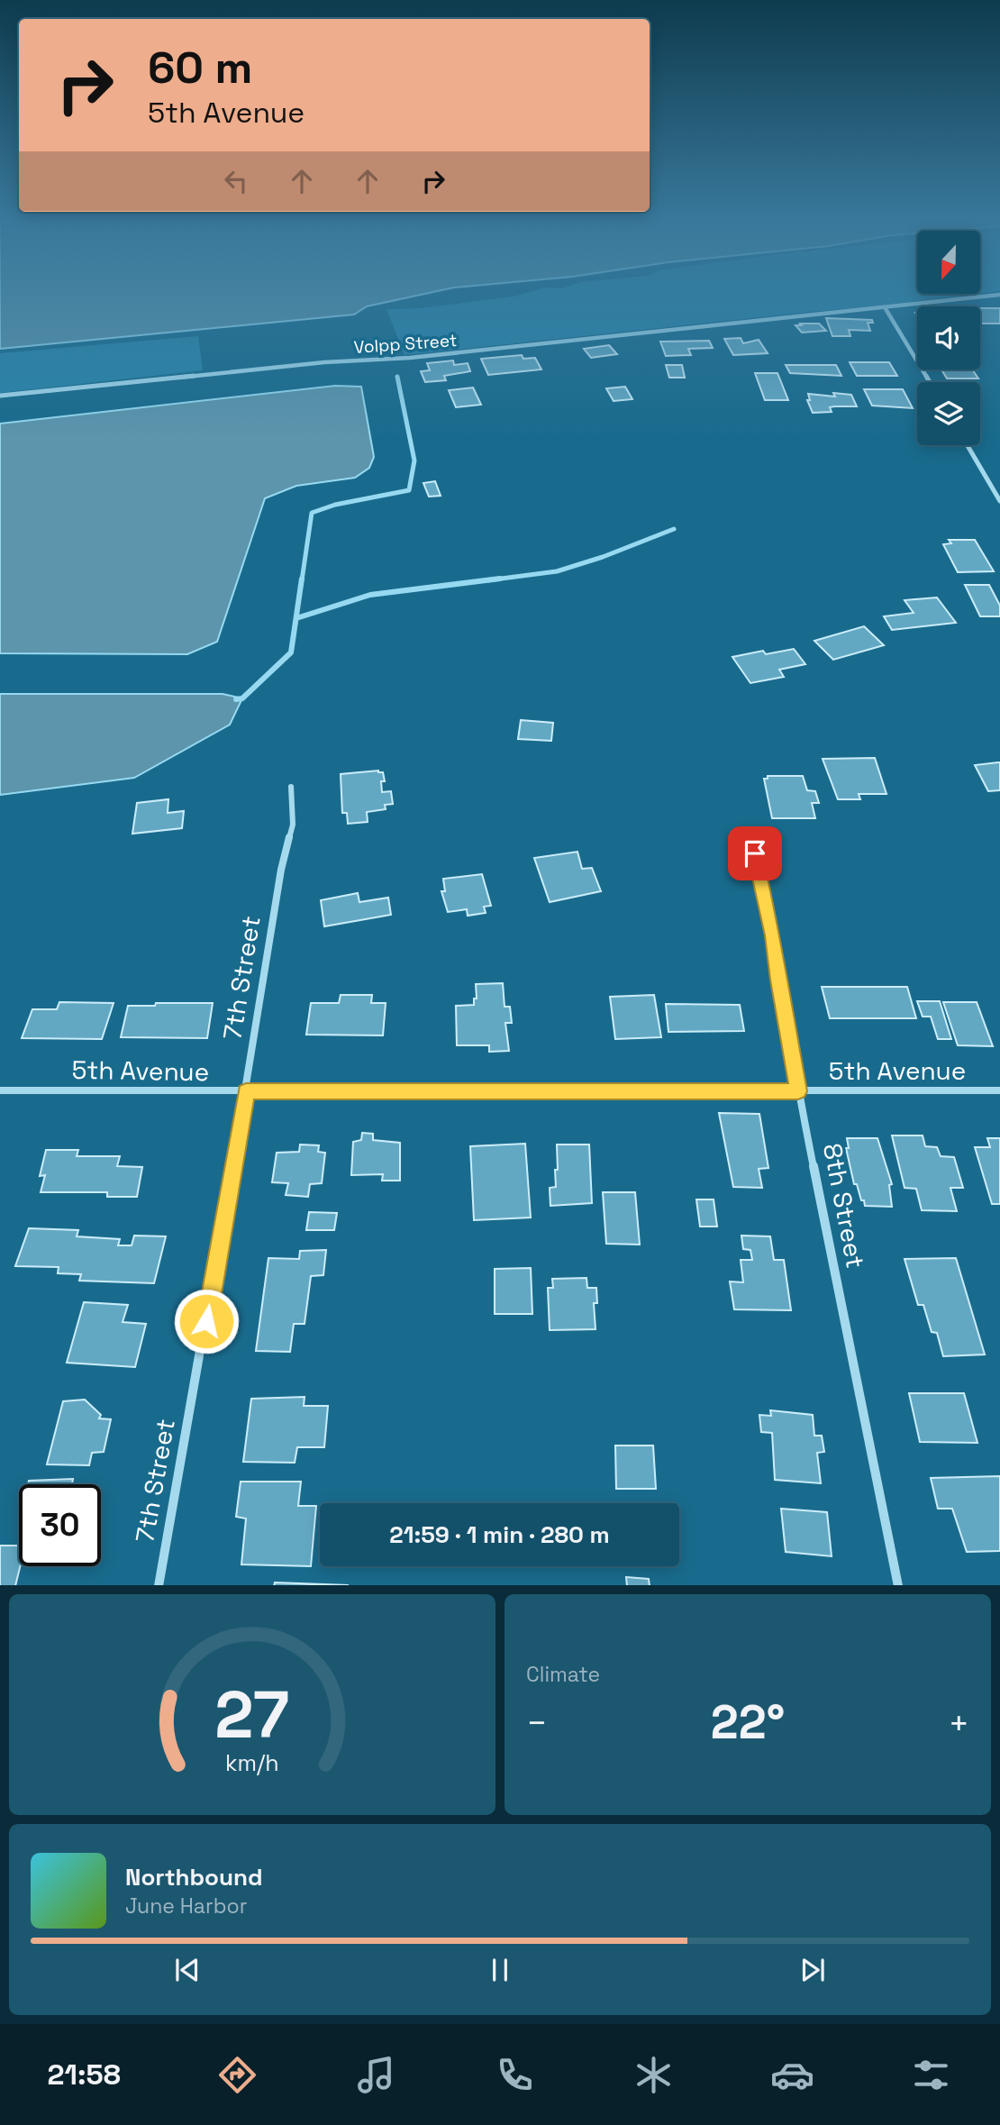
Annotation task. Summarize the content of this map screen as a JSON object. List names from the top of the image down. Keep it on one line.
{"streets":{"street":["Volpp Street","7th Street","5th Avenue","8th Street"]},"crossings":[["7th Street","5th Avenue"],["5th Avenue","8th Street"]],"north":"bottom","page":{"turn":["60 m","5th Avenue"],"limit":"30","trip":"21:59 · 1 min · 280 m","tile":"Climate","heat":["−","22°","+"],"song":["Northbound","June Harbor"],"tabs":"21:58","gauge":["27","km/h"]}}
